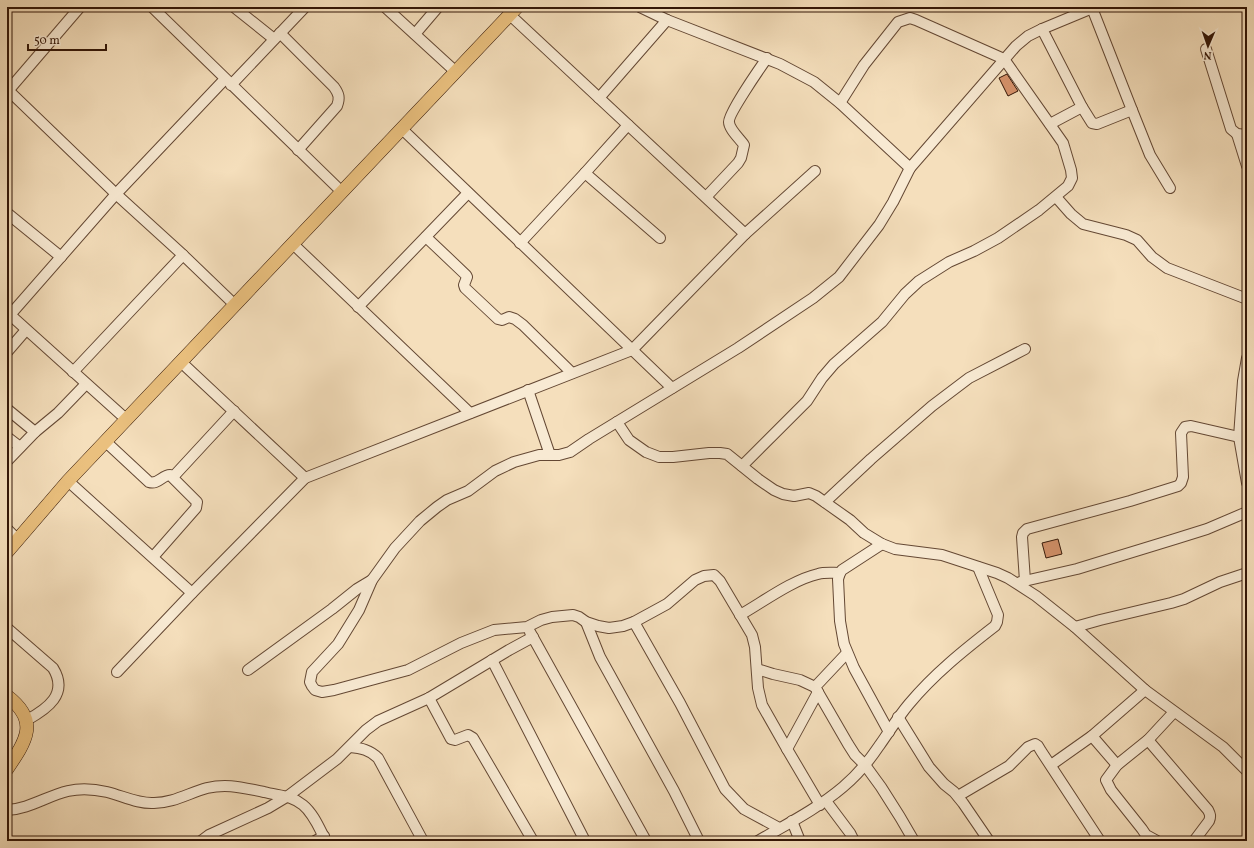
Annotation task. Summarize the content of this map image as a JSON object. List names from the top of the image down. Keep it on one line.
{"scale_bar":"50 m","north":"bottom"}
